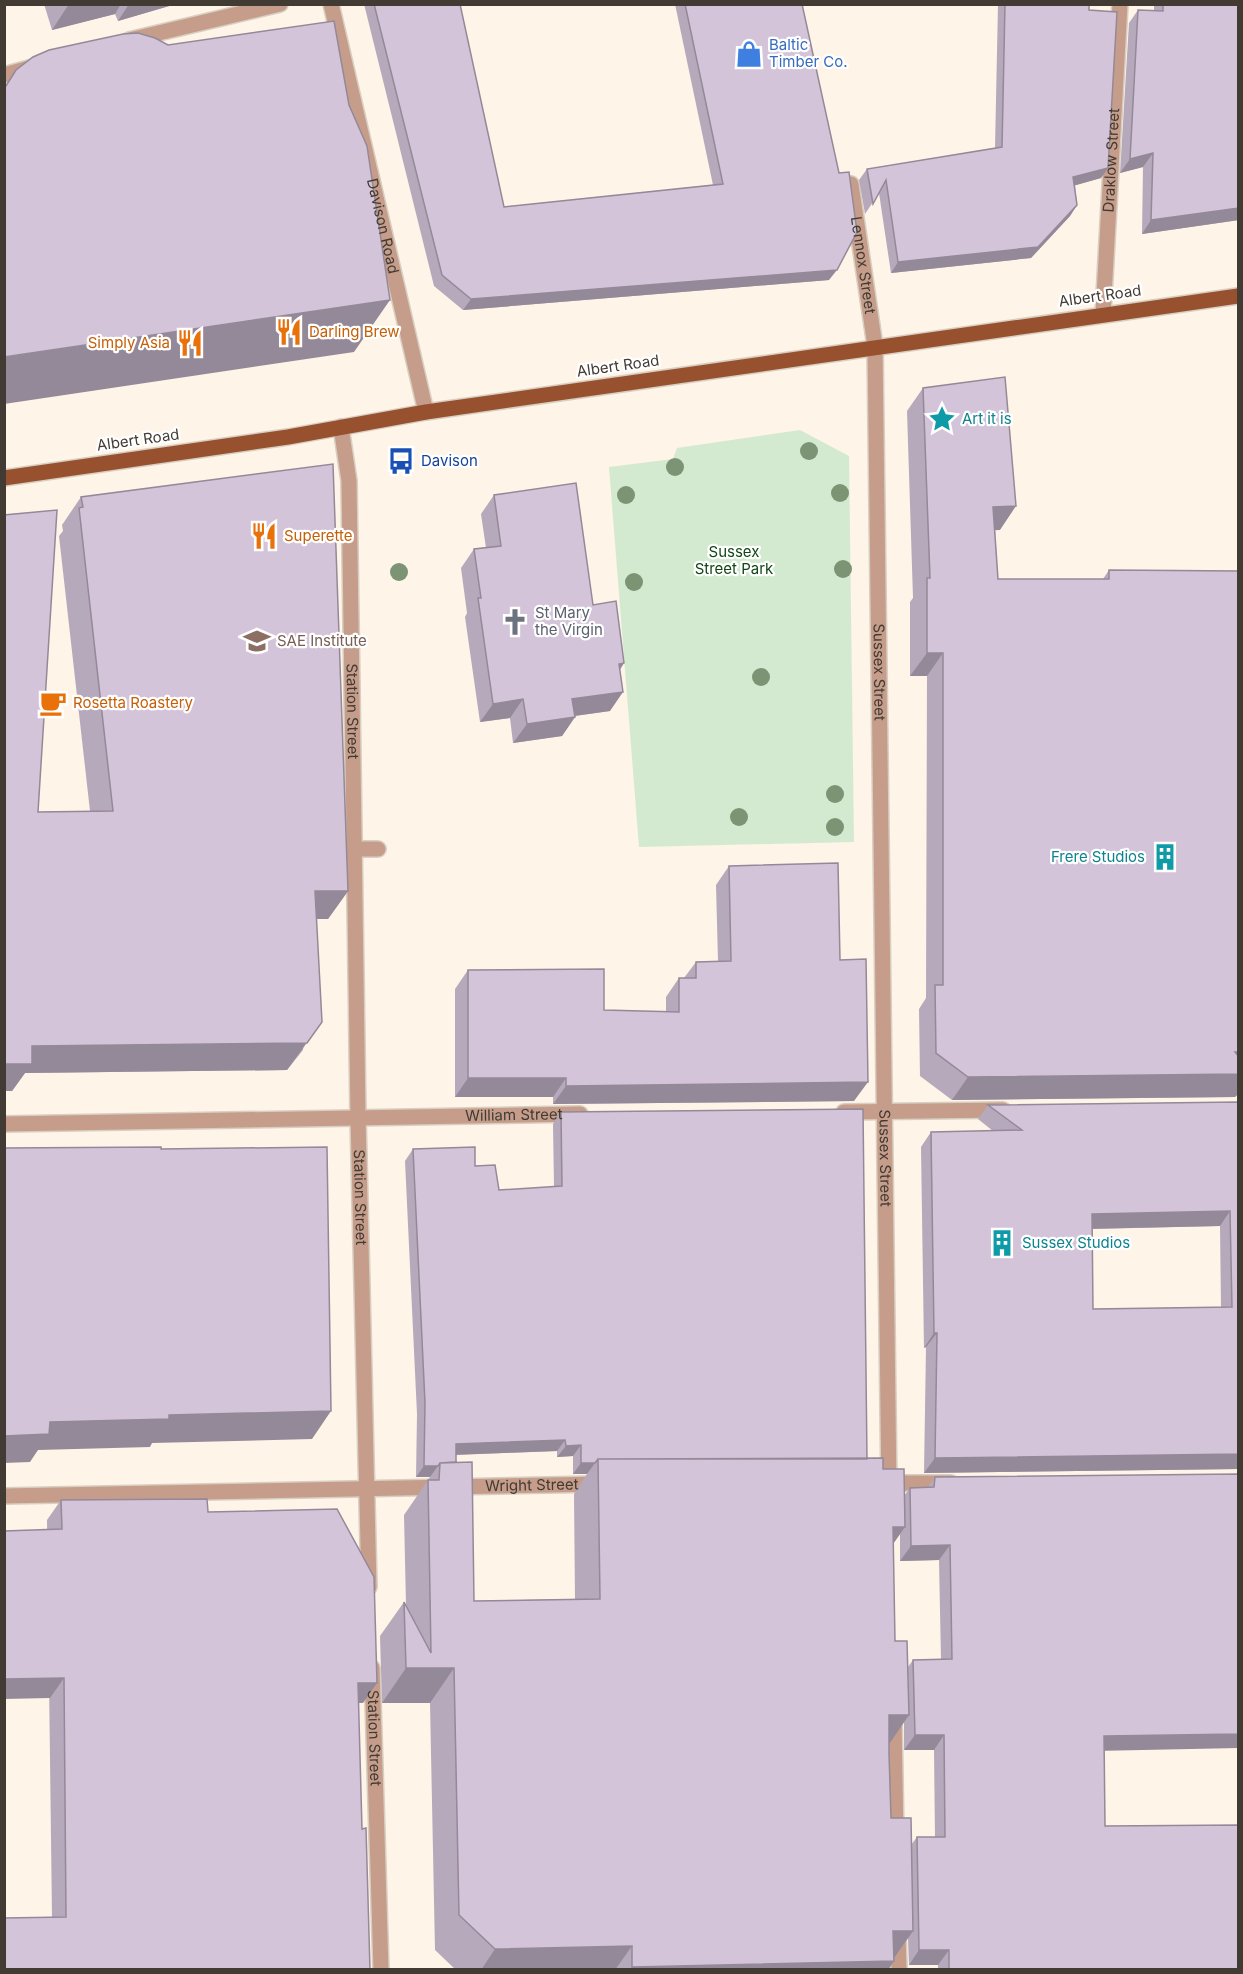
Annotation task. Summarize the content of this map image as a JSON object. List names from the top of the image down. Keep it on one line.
{"streets":{"main road":["Albert Road"],"street":["Draklow Street","Davison Road","Lennox Street","Sussex Street","Station Street","William Street","Wright Street"]},"crossings":[["Draklow Street","Albert Road"],["Davison Road","Albert Road"],["Lennox Street","Albert Road"],["Lennox Street","Sussex Street"],["Albert Road","Sussex Street"],["Albert Road","Station Street"],["Station Street","William Street"],["Station Street","Wright Street"]],"parks":["Sussex Street Park"],"places":{"shop":["Baltic Timber Co."],"restaurant":["Darling Brew","Simply Asia","Superette"],"place":["Art it is"],"bus stop":["Davison"],"church":["St Mary the Virgin"],"school or university":["SAE Institute"],"cafe":["Rosetta Roastery"],"building":["Frere Studios","Sussex Studios"]}}
